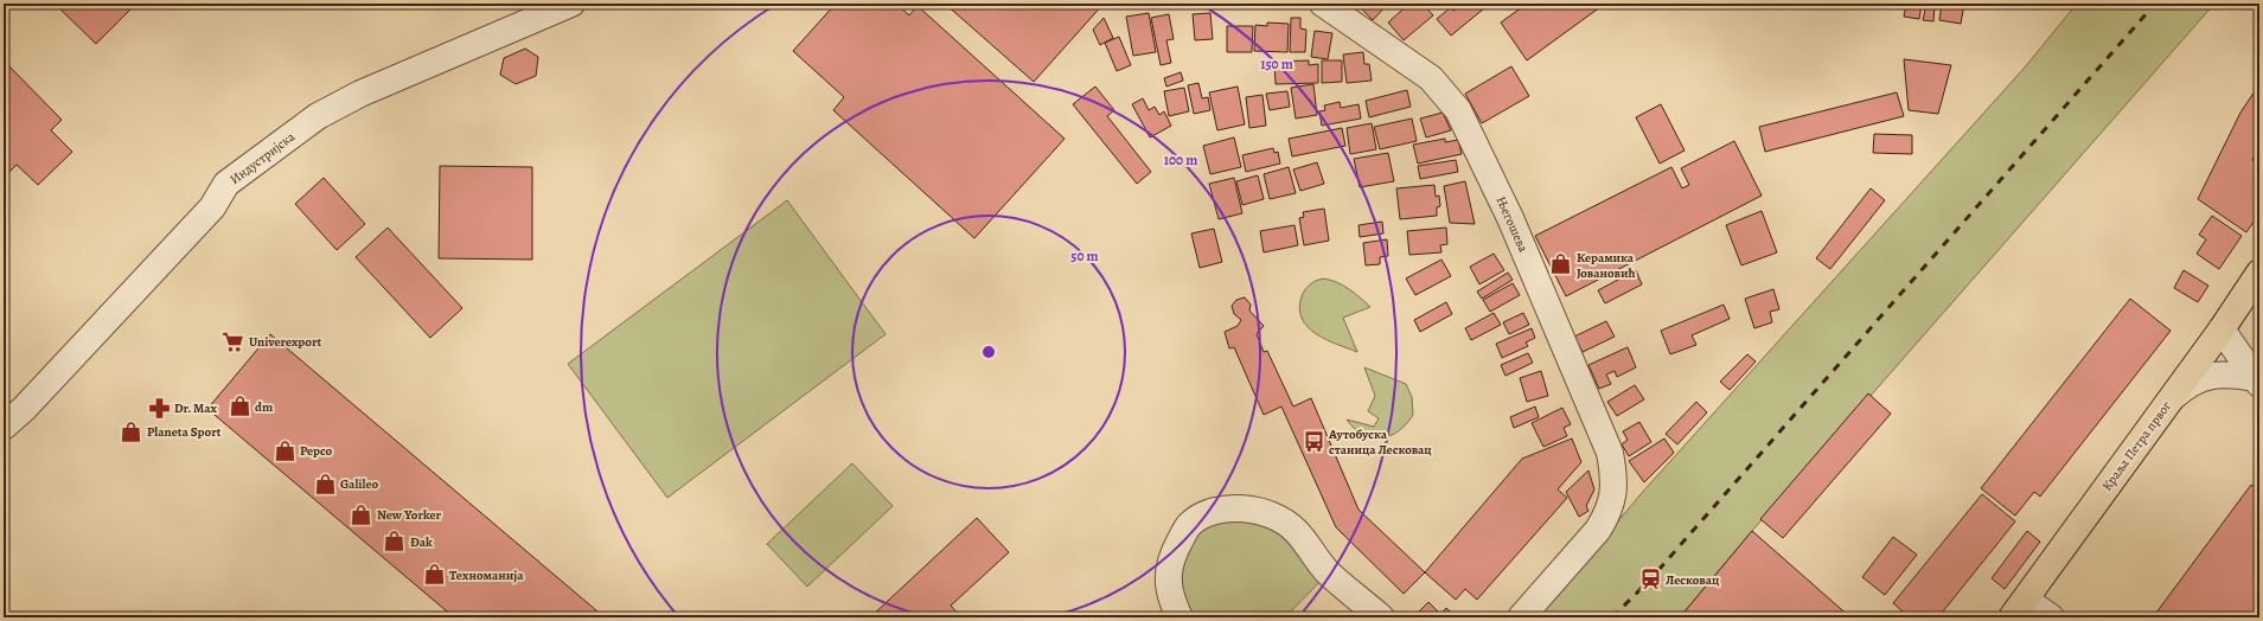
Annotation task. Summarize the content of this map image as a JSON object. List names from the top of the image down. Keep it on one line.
{"streets":{"main road":["Краља Петра првог"],"street":["Индустријска","Његошева"]},"places":{"shop":["Керамика Јовановић","dm","Planeta Sport","Pepco","Galileo","New Yorker","Đak","Техноманија"],"supermarket":["Univerexport"],"pharmacy":["Dr. Max"],"bus stop":["Аутобуска станица Лесковац"],"station":["Лесковац"]},"rings":["150 m","100 m","50 m"]}
